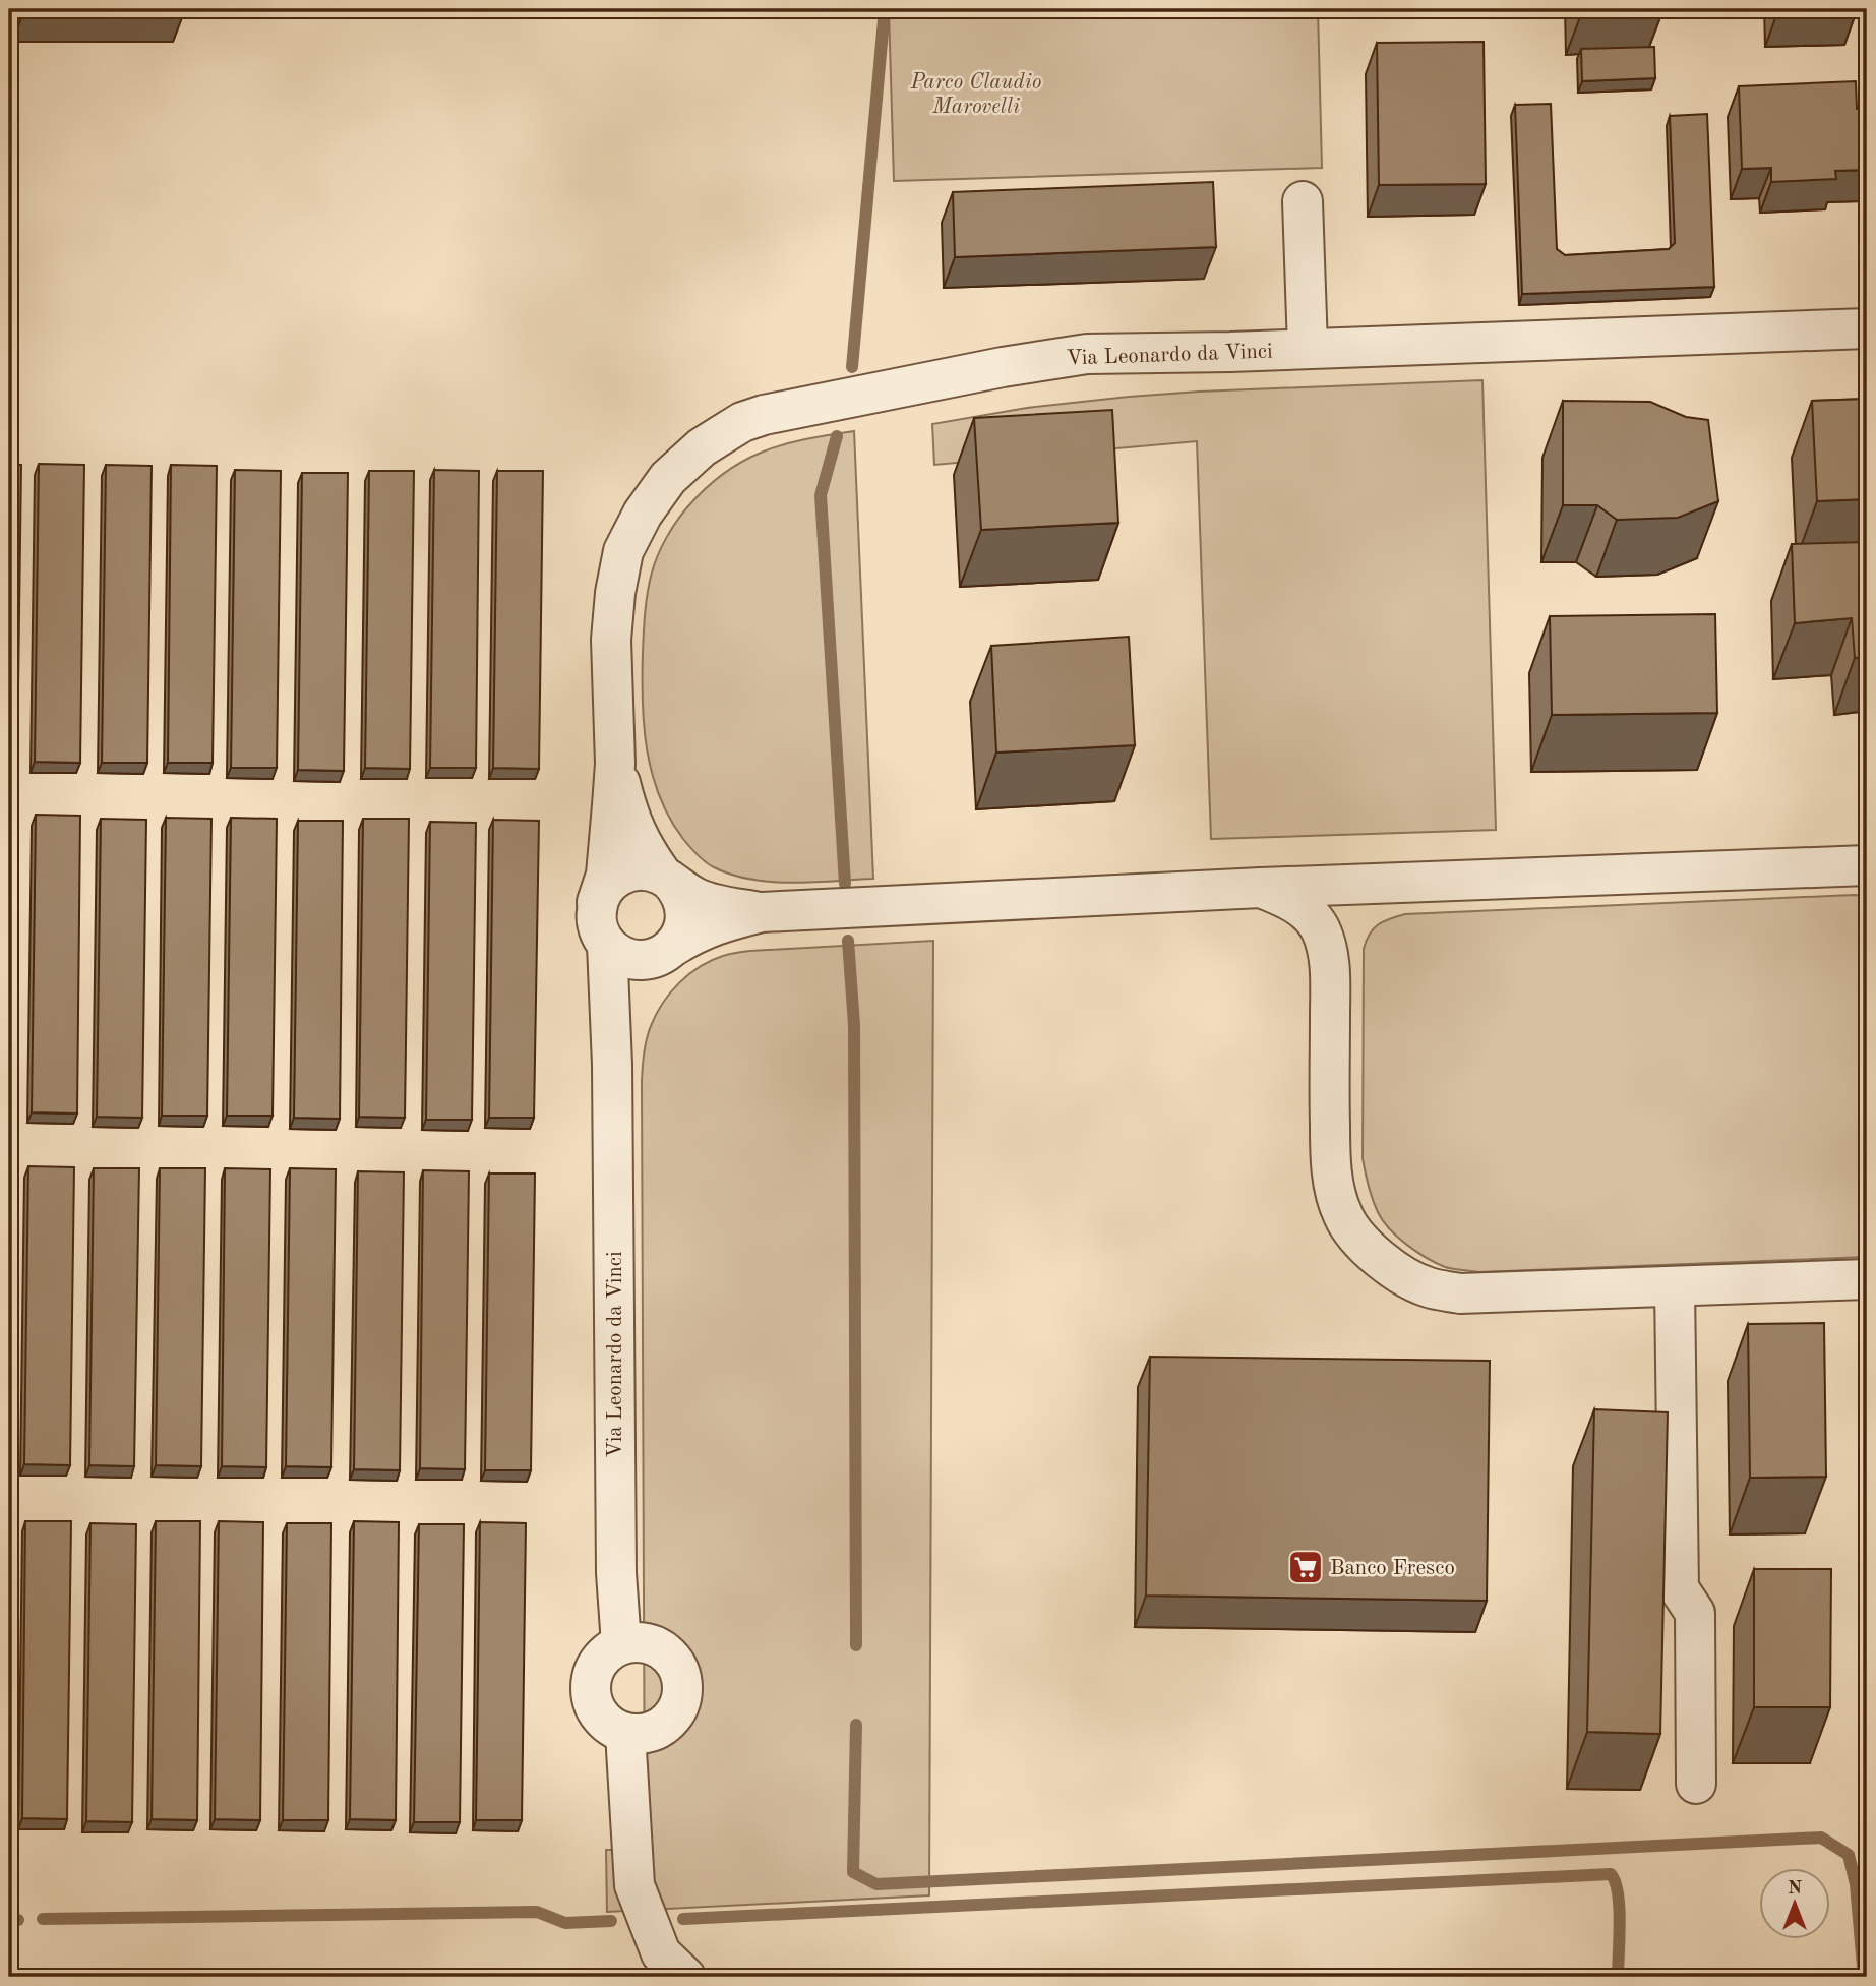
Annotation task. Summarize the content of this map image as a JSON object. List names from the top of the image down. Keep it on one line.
{"streets":{"street":["Via Leonardo da Vinci"]},"parks":["Parco Claudio Marovelli"],"places":{"supermarket":["Banco Fresco"]},"north":"top"}
